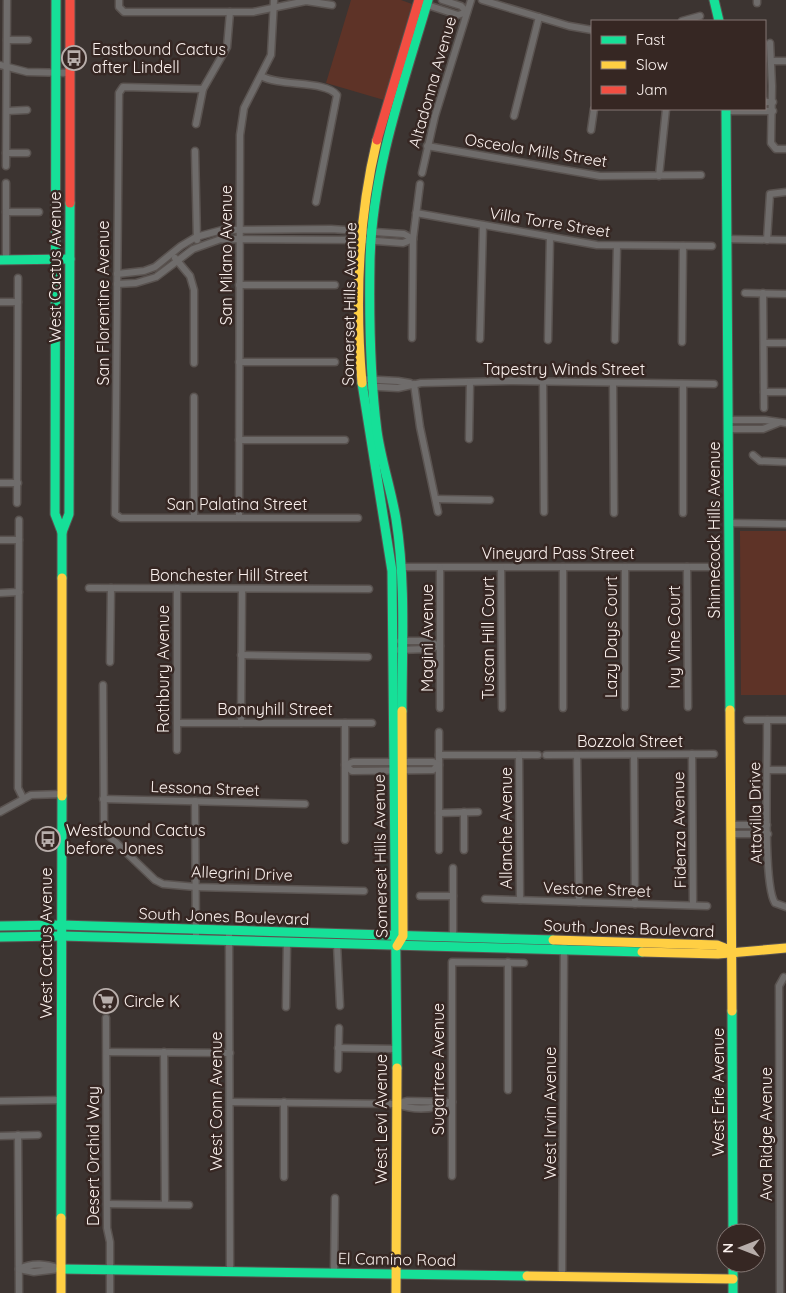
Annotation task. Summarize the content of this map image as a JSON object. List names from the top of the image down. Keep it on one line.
{"streets":{"main road":["West Cactus Avenue","Somerset Hills Avenue","Shinnecock Hills Avenue","South Jones Boulevard","West Erie Avenue","West Levi Avenue","El Camino Road"],"street":["Altadonna Avenue","Osceola Mills Street","Villa Torre Street","San Milano Avenue","San Florentine Avenue","Tapestry Winds Street","San Palatina Street","Vineyard Pass Street","Bonchester Hill Street","Lazy Days Court","Ivy Vine Court","Magini Avenue","Tuscan Hill Court","Rothbury Avenue","Bonnyhill Street","Bozzola Street","Lessona Street","Attavilla Drive","Allanche Avenue","Fidenza Avenue","Allegrini Drive","Vestone Street","Sugartree Avenue","West Conn Avenue","West Irvin Avenue","Ava Ridge Avenue","Desert Orchid Way"]},"crossings":[["Altadonna Avenue","Osceola Mills Street"],["San Milano Avenue","San Palatina Street"],["West Cactus Avenue","South Jones Boulevard"],["West Cactus Avenue","El Camino Road"],["San Florentine Avenue","San Palatina Street"],["Somerset Hills Avenue","Tapestry Winds Street"],["Somerset Hills Avenue","Vineyard Pass Street"],["Somerset Hills Avenue","South Jones Boulevard"],["Somerset Hills Avenue","West Levi Avenue"],["Shinnecock Hills Avenue","South Jones Boulevard"],["Shinnecock Hills Avenue","West Erie Avenue"],["Vineyard Pass Street","Lazy Days Court"],["Vineyard Pass Street","Ivy Vine Court"],["Vineyard Pass Street","Magini Avenue"],["Vineyard Pass Street","Tuscan Hill Court"],["Bonchester Hill Street","Rothbury Avenue"],["Rothbury Avenue","Bonnyhill Street"],["Bozzola Street","Fidenza Avenue"],["Lessona Street","Allegrini Drive"],["Allanche Avenue","Vestone Street"],["Fidenza Avenue","Vestone Street"],["South Jones Boulevard","West Erie Avenue"],["South Jones Boulevard","West Conn Avenue"],["South Jones Boulevard","West Irvin Avenue"],["South Jones Boulevard","West Levi Avenue"],["West Conn Avenue","El Camino Road"],["West Irvin Avenue","El Camino Road"],["West Levi Avenue","El Camino Road"],["Desert Orchid Way","El Camino Road"]],"places":{"bus stop":["Eastbound Cactus after Lindell","Westbound Cactus before Jones"],"supermarket":["Circle K"]},"legend":["Fast","Slow","Jam"],"north":"left"}
